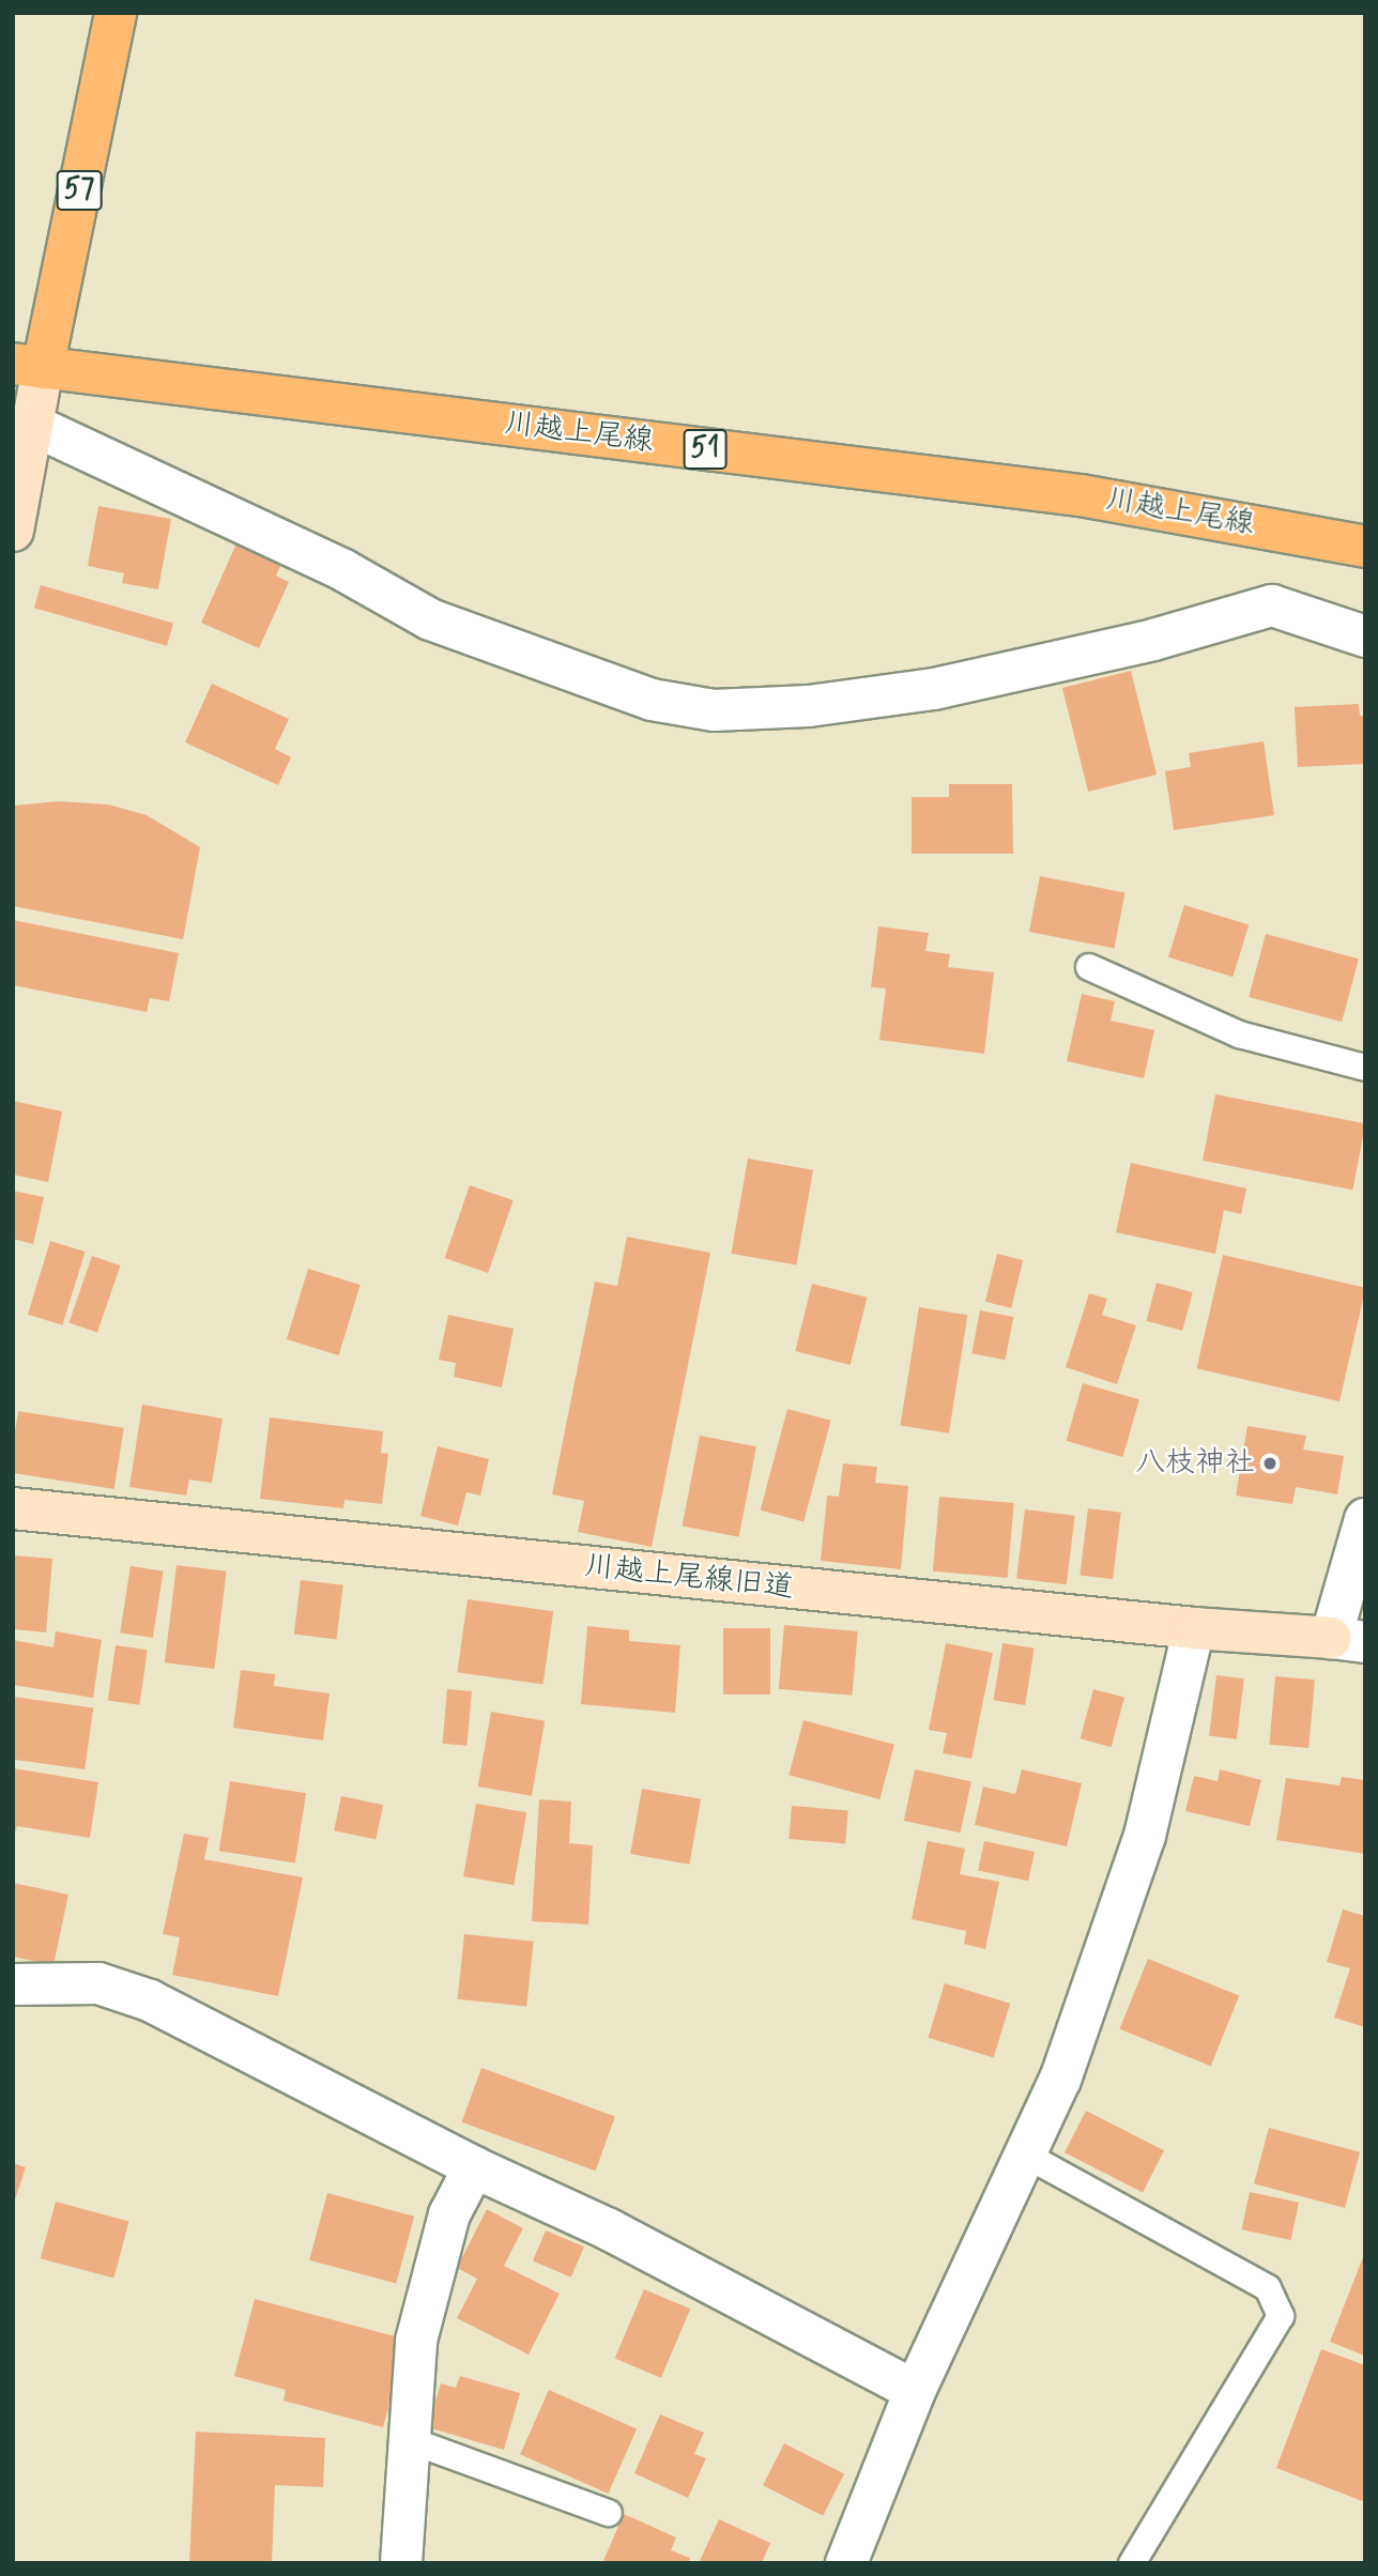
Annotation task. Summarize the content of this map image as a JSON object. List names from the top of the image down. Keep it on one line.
{"streets":{"main road":["57","川越上尾線","51"],"street":["川越上尾線旧道"]},"crossings":[["57","川越上尾線"]],"places":["八枝神社"]}
